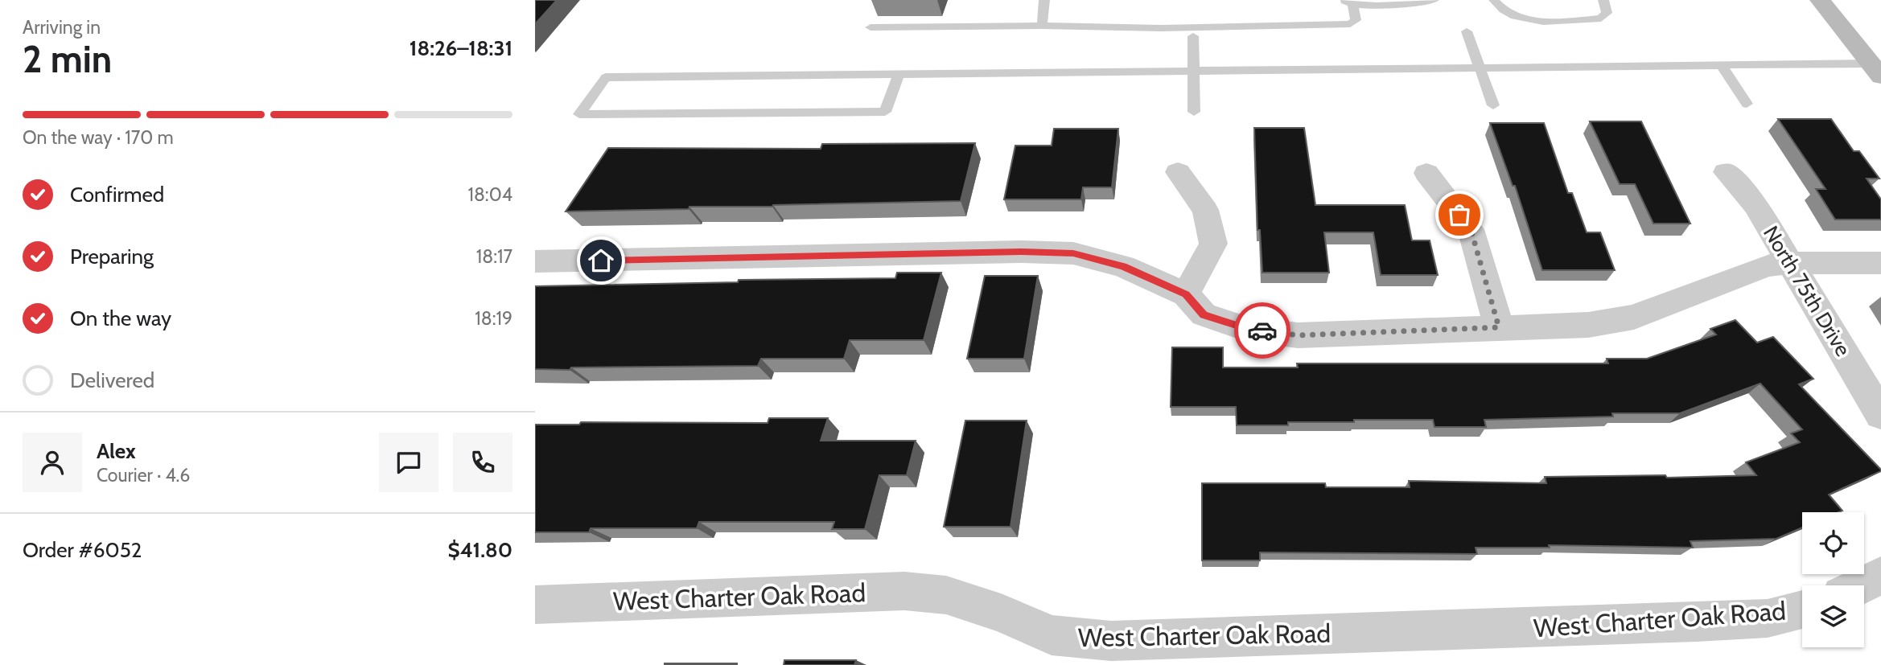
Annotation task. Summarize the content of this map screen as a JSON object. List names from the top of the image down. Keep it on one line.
{"streets":{"street":["North 75th Drive","West Charter Oak Road"]},"page":{"heading":["2 min","Arriving in","18:26–18:31"],"panel":["Alex","Courier · 4.6","Order #6052","$41.80"],"bar":"On the way · 170 m","list":[["Confirmed","18:04"],["Preparing","18:17"],["On the way","18:19"],"Delivered"]}}
